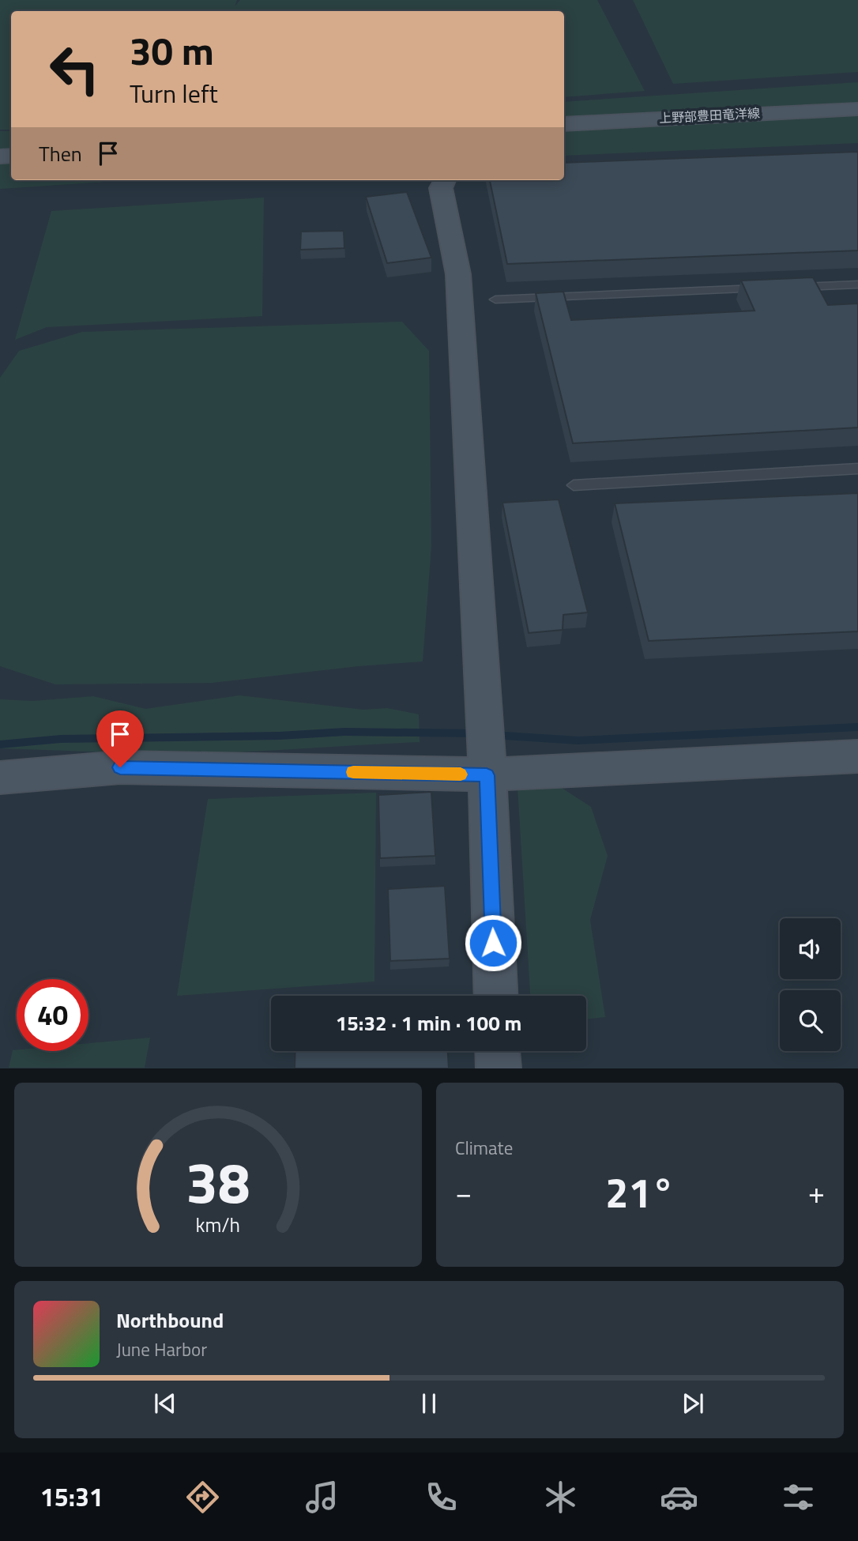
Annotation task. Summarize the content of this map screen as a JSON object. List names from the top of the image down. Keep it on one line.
{"streets":{"street":["上野部豊田竜洋線"]},"page":{"turn":["30 m","Turn left"],"then":"Then","limit":"40","trip":"15:32 · 1 min · 100 m","tile":"Climate","heat":["−","21°","+"],"song":["Northbound","June Harbor"],"tabs":"15:31","gauge":["38","km/h"]}}
